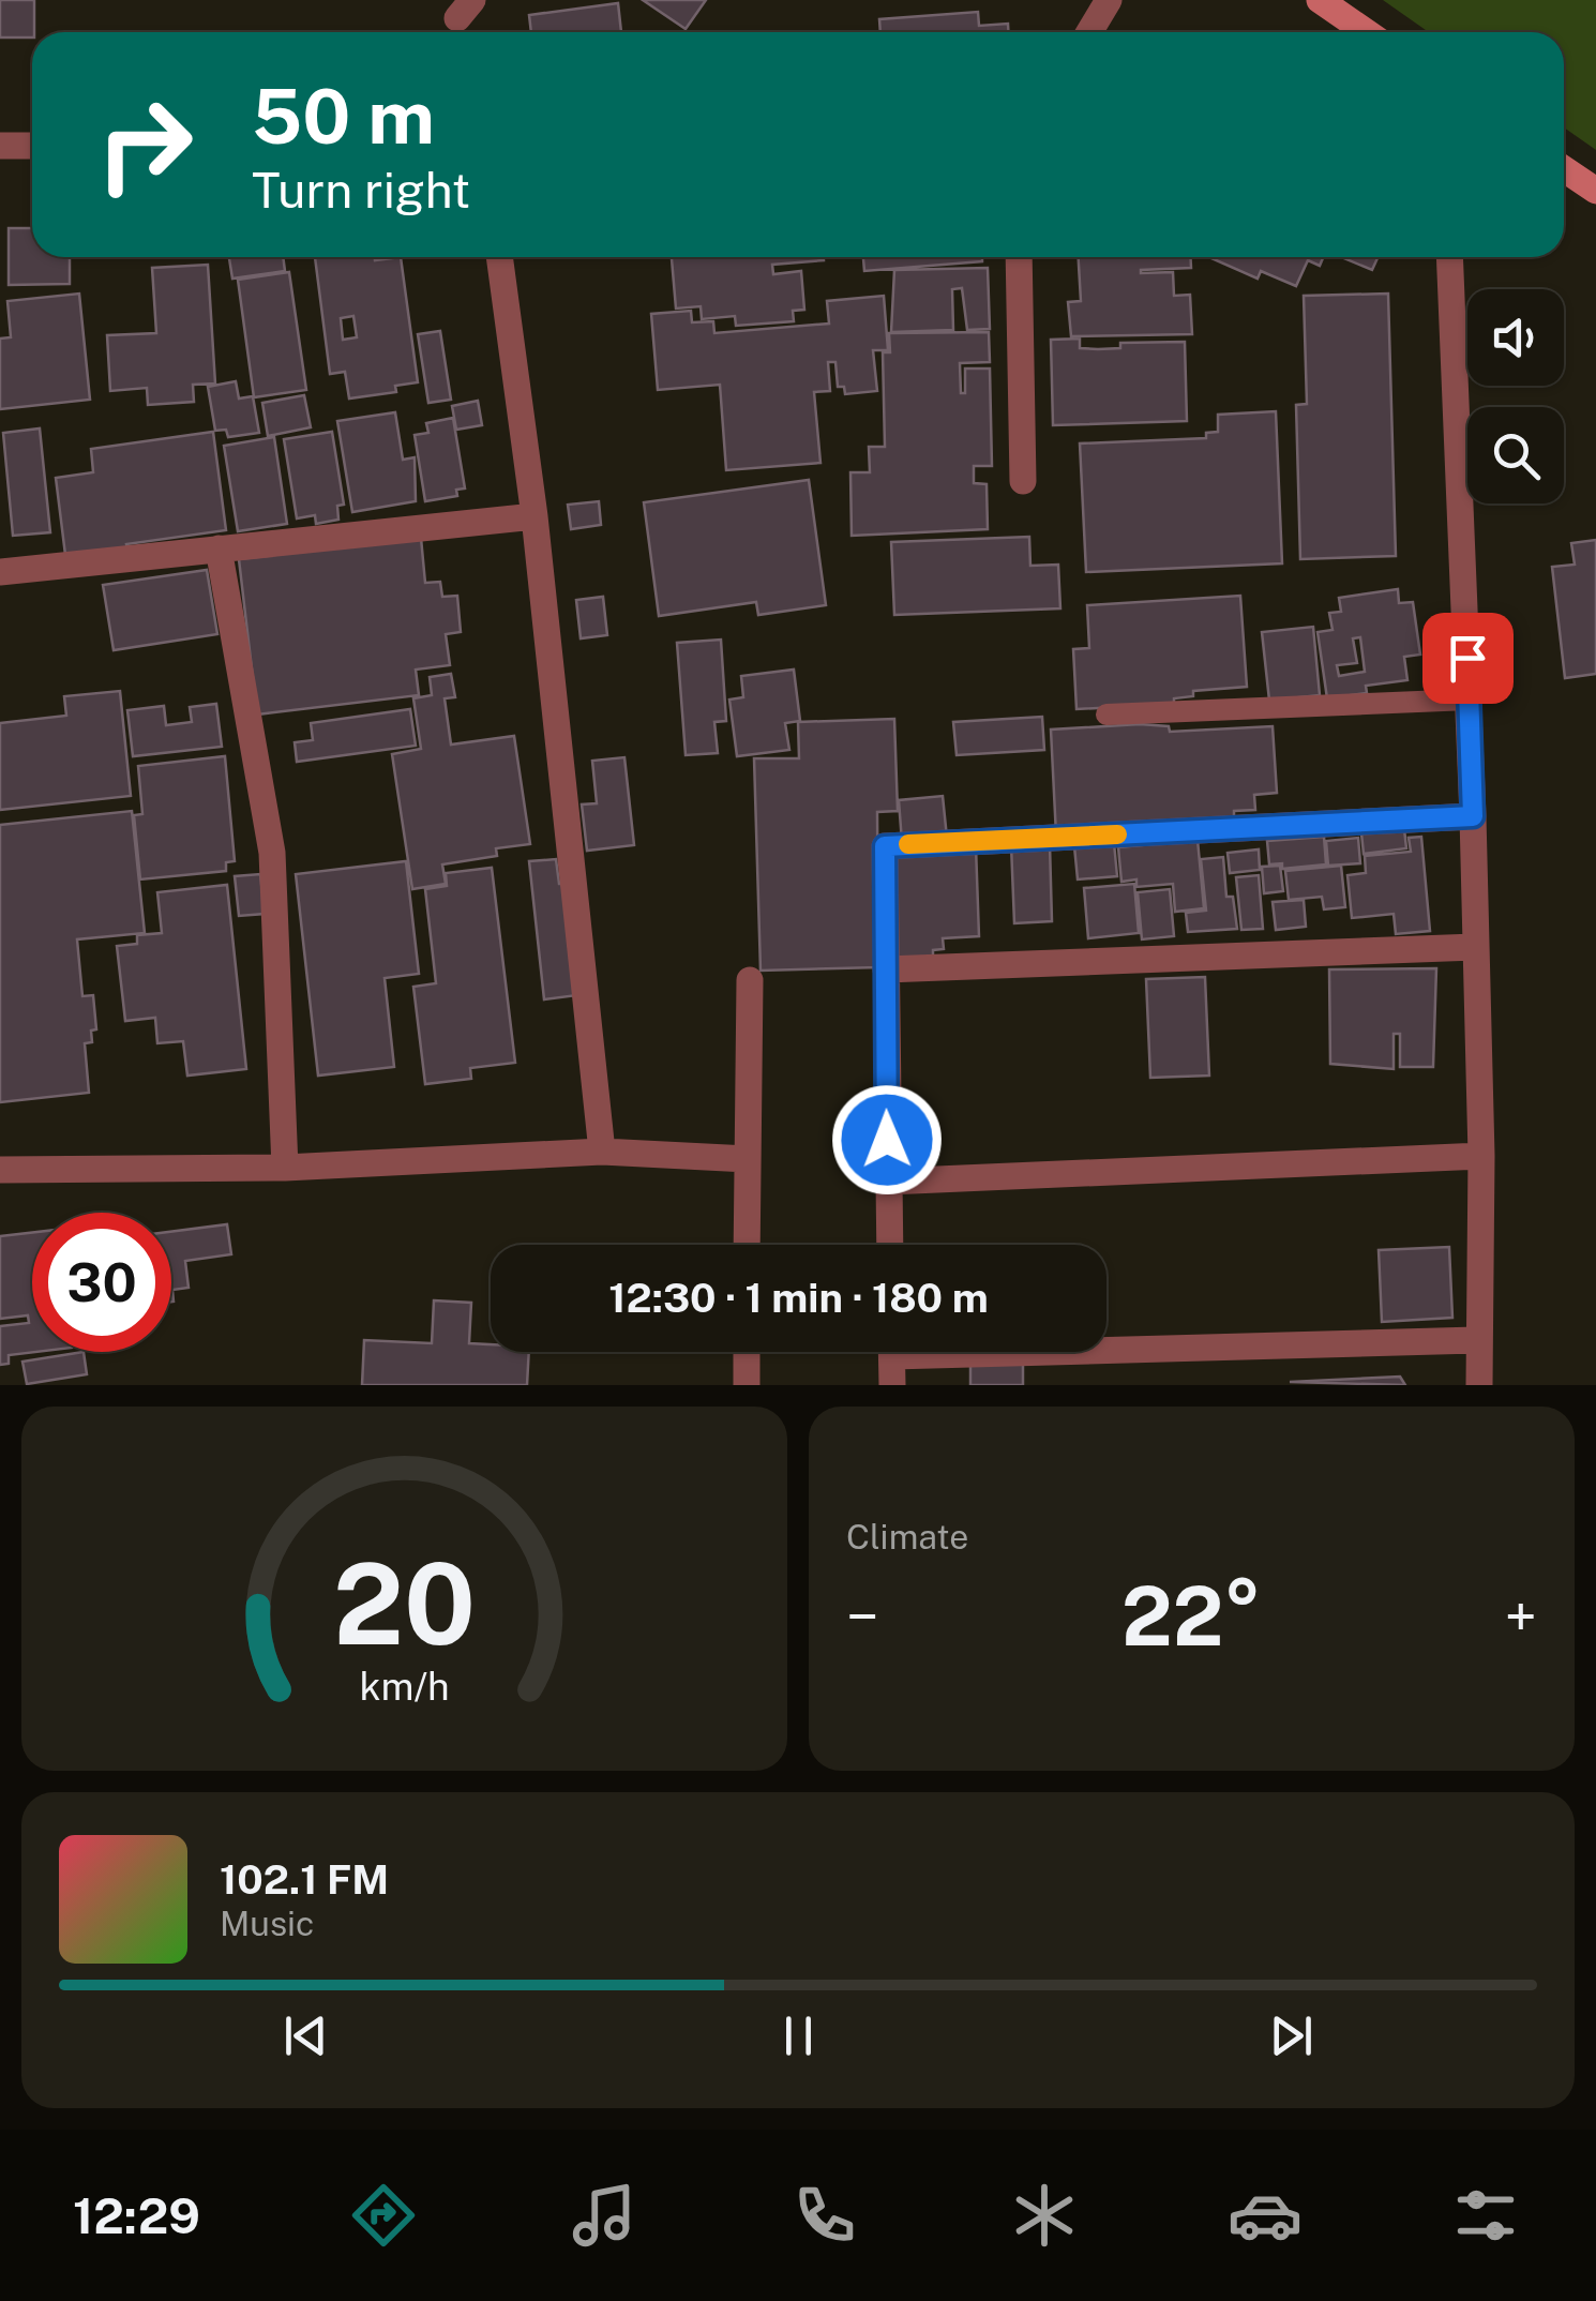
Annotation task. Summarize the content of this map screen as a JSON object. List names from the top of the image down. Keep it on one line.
{"page":{"turn":["50 m","Turn right"],"limit":"30","trip":"12:30 · 1 min · 180 m","tile":"Climate","heat":["−","22°","+"],"song":["102.1 FM","Music"],"tabs":"12:29","gauge":["20","km/h"]}}
